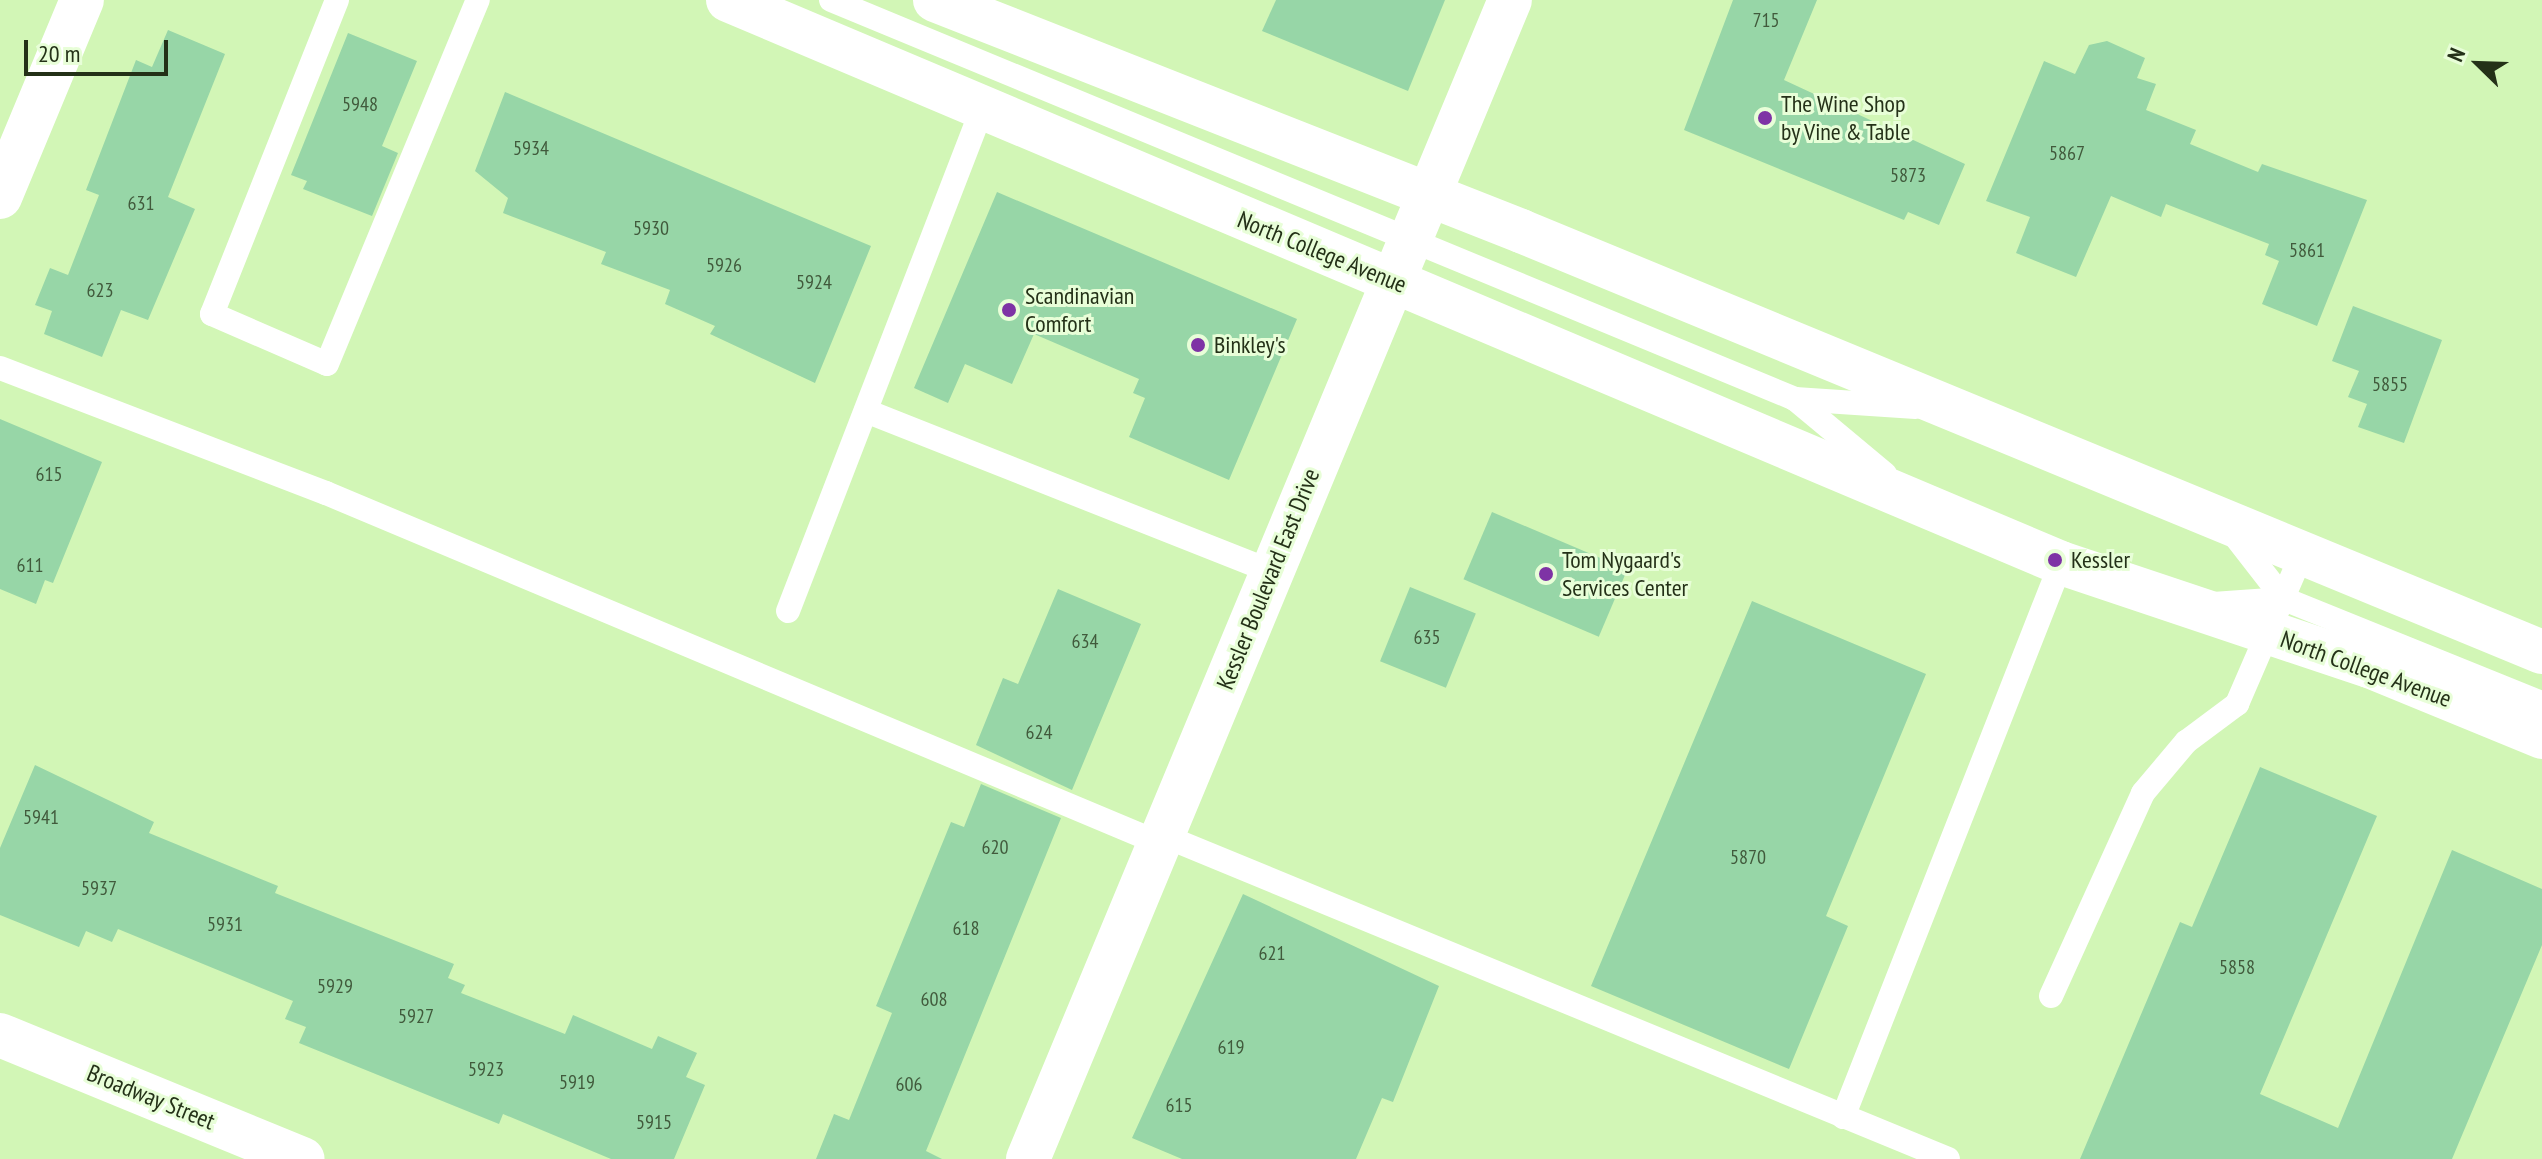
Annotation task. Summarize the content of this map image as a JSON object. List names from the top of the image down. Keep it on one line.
{"streets":{"main road":["North College Avenue","Kessler Boulevard East Drive","Broadway Street"]},"crossings":[["North College Avenue","Kessler Boulevard East Drive"]],"places":["The Wine Shop by Vine & Table","Scandinavian Comfort","Binkley's","Kessler","Tom Nygaard's Services Center"],"house_numbers":["715","5948","5934","5867","5873","631","5930","5861","5926","5924","623","5855","615","611","635","634","624","5941","620","5870","5937","5931","618","621","5858","5929","608","5927","619","5923","5919","606","615","5915"],"scale_bar":"20 m","north":"top left"}
